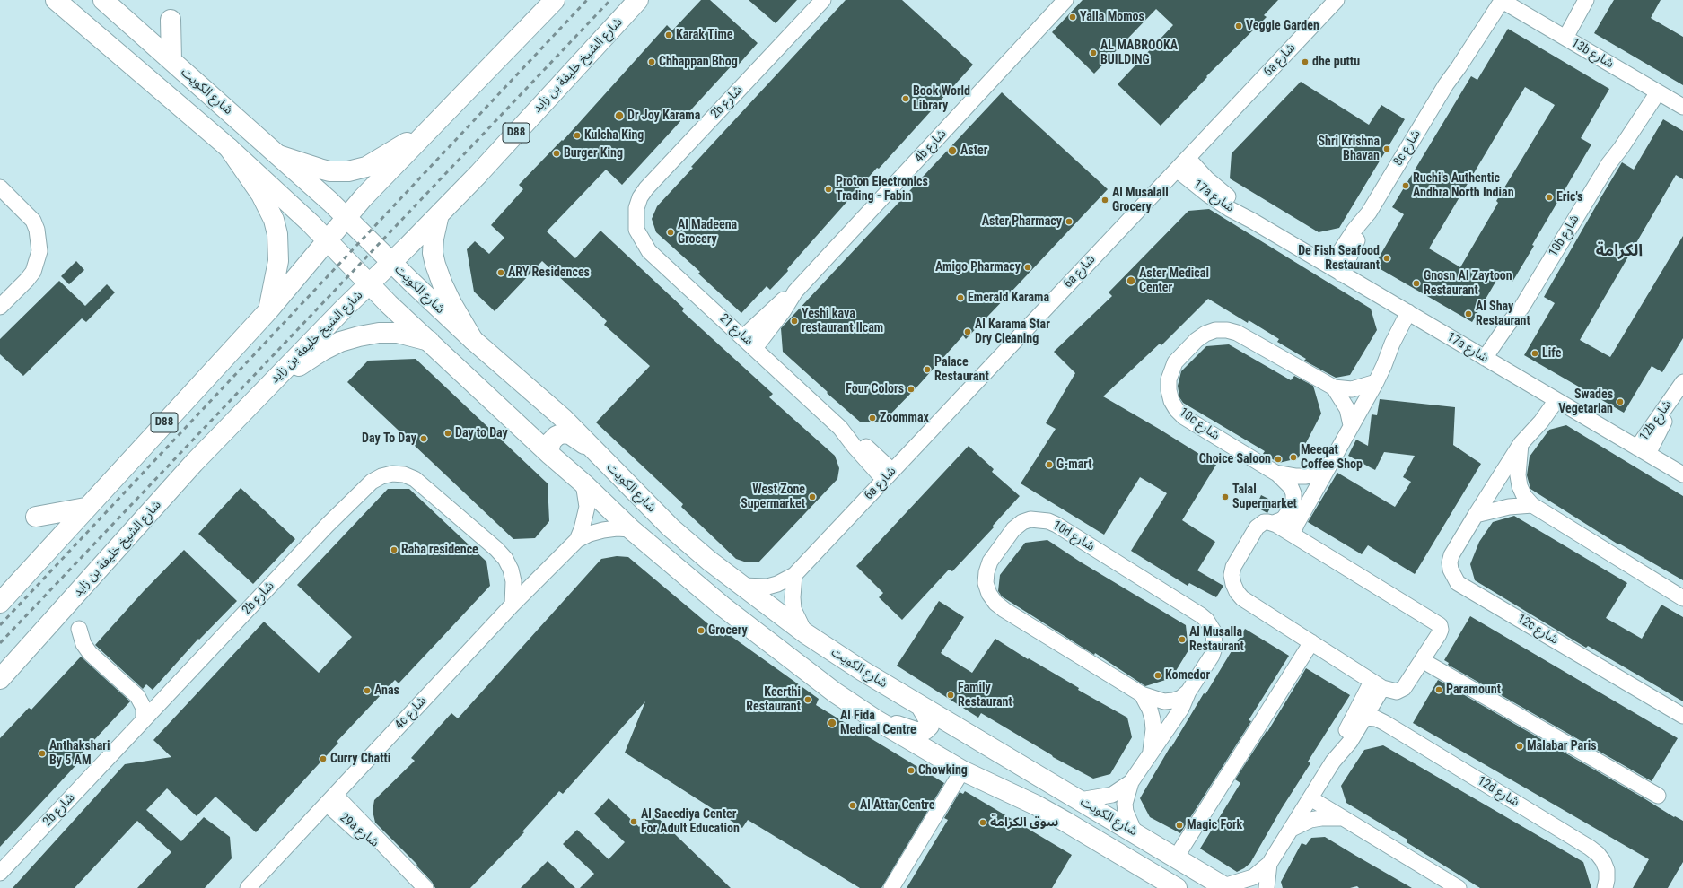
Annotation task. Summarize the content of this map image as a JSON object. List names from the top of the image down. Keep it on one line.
{"streets":{"main road":["شارع الشيخ خليفة بن زايد","شارع الكويت","D88"],"street":["13b شارع","6a شارع","2b شارع","4b شارع","8c شارع","17a شارع","10b شارع","شارع 21","12b شارع","10c شارع","10d شارع","12c شارع","4c شارع","12d شارع","29a شارع"]},"crossings":[["13b شارع","8c شارع"],["13b شارع","10b شارع"],["6a شارع","شارع الكويت"],["6a شارع","17a شارع"],["6a شارع","شارع 21"],["شارع الشيخ خليفة بن زايد","شارع الكويت"],["شارع الكويت","D88"],["شارع الكويت","10d شارع"],["شارع الكويت","4c شارع"],["2b شارع","شارع 21"],["2b شارع","4c شارع"],["4b شارع","شارع 21"],["8c شارع","17a شارع"],["17a شارع","10b شارع"],["17a شارع","12b شارع"],["17a شارع","12c شارع"],["4c شارع","29a شارع"]],"districts":["الكرامة"],"places":["Yalla Momos","Veggie Garden","Karak Time","AL MABROOKA BUILDING","Chhappan Bhog","dhe puttu","Book World Library","Dr Joy Karama","Kulcha King","Shri Krishna Bhavan","Aster","Burger King","Ruchi's Authentic Andhra North Indian","Proton Electronics Trading - Fabin","Eric's","Al Musalall Grocery","Aster Pharmacy","Al Madeena Grocery","De Fish Seafood Restaurant","Amigo Pharmacy","ARY Residences","Aster Medical Center","Gnosn Al Zaytoon Restaurant","Emerald Karama","Al Shay Restaurant","Yeshi kava restaurant llcam","Al Karama Star Dry Cleaning","Life","Palace Restaurant","Four Colors","Swades Vegetarian","Zoommax","Day to Day","Day To Day","Meeqat Coffee Shop","Choice Saloon","G-mart","West Zone Supermarket","Talal Supermarket","Raha residence","Grocery","Al Musalla Restaurant","Komedor","Paramount","Anas","Family Restaurant","Keerthi Restaurant","Al Fida Medical Centre","Malabar Paris","Anthakshari By 5 AM","Curry Chatti","Chowking","Al Attar Centre","Al Saeediya Center For Adult Education","سوق الكرامة","Magic Fork"]}
